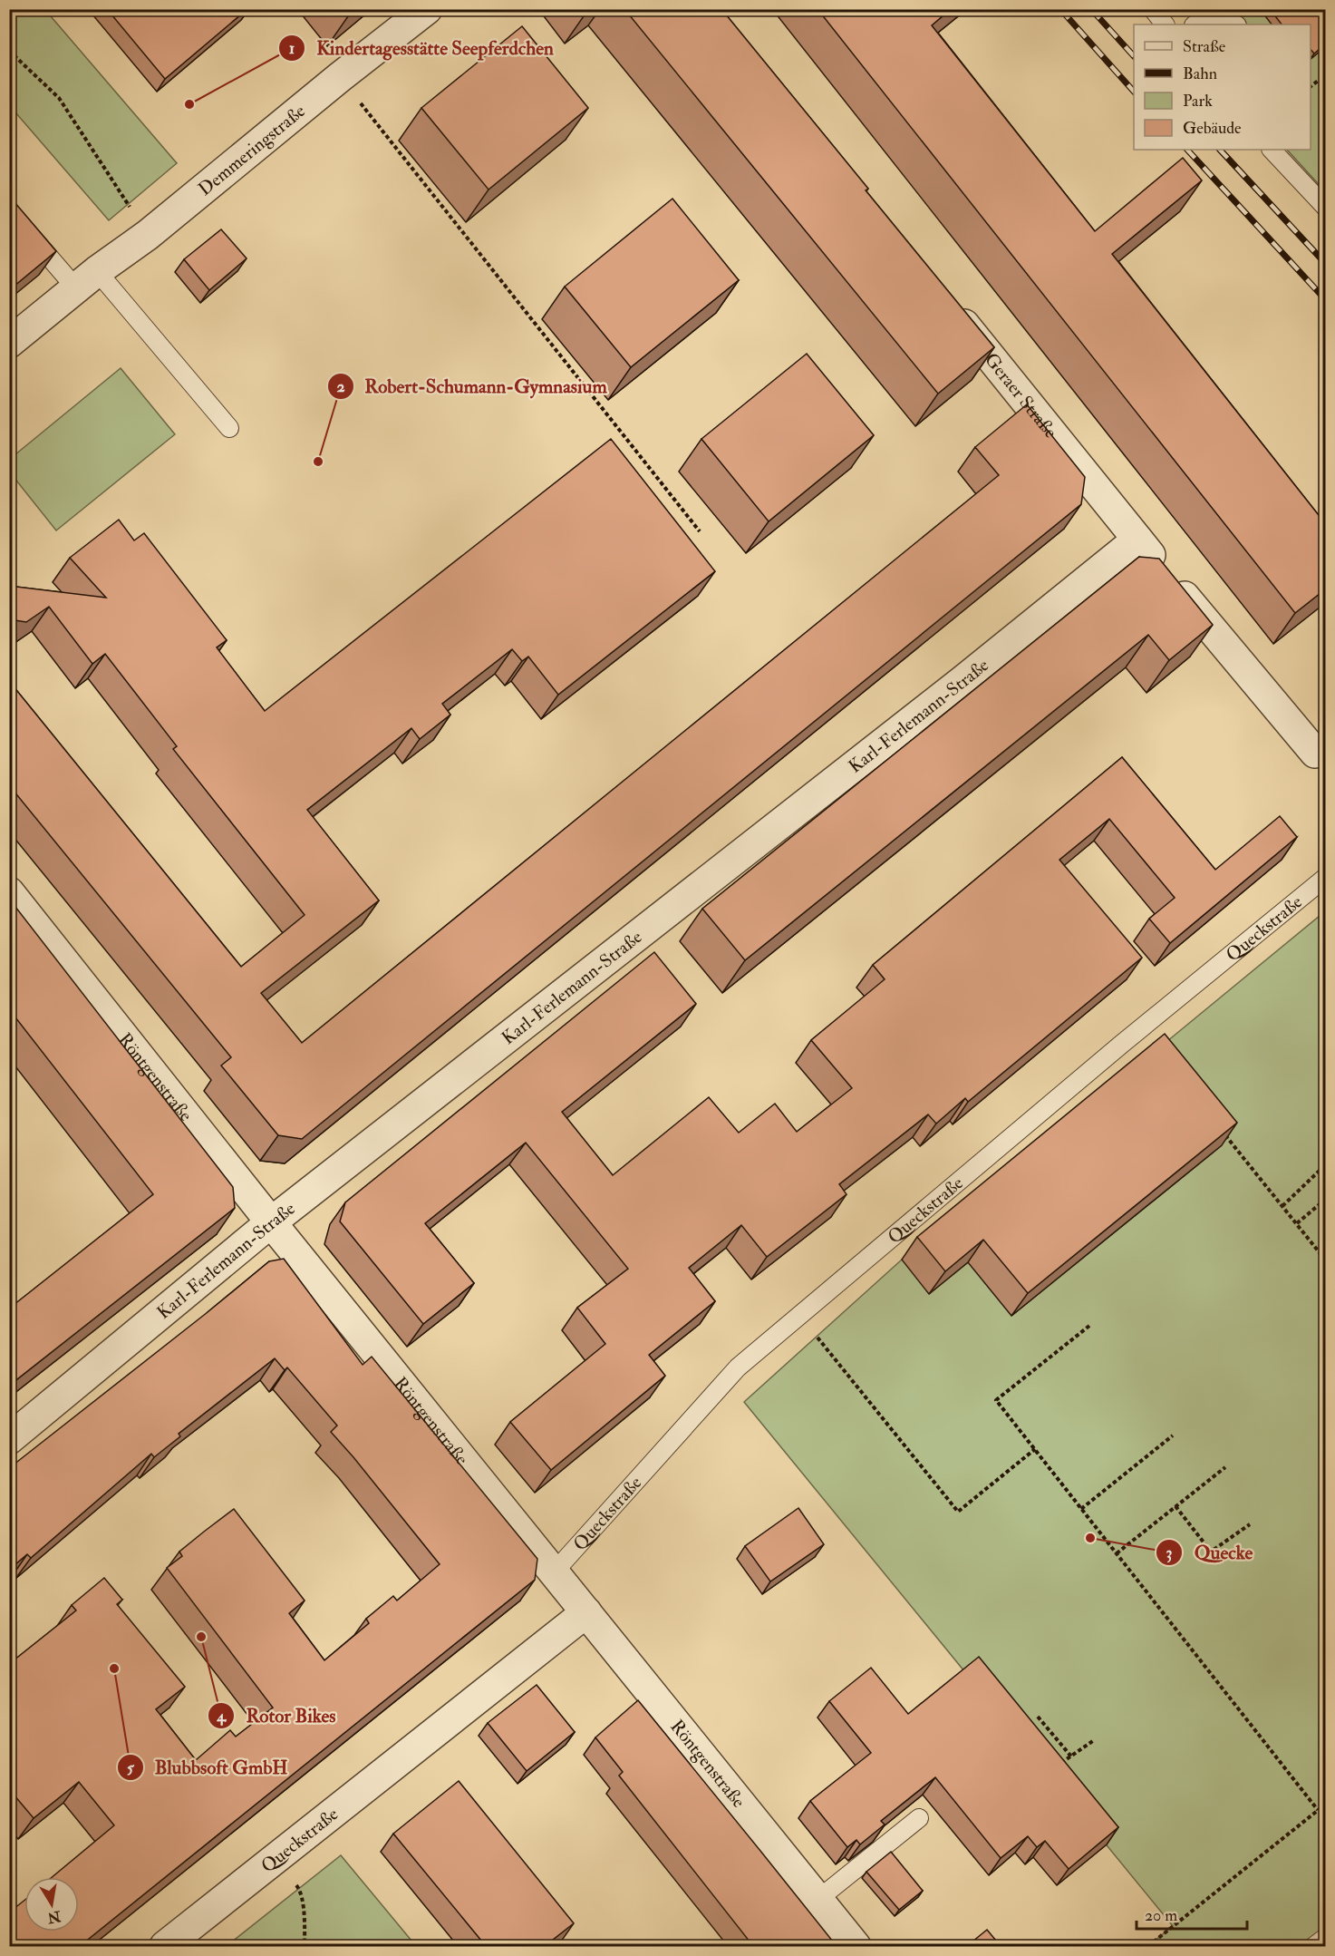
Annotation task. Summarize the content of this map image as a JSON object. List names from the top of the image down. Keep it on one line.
{"streets":{"street":["Demmeringstraße","Geraer Straße","Karl-Ferlemann-Straße","Queckstraße","Röntgenstraße"]},"crossings":[["Geraer Straße","Karl-Ferlemann-Straße"],["Karl-Ferlemann-Straße","Röntgenstraße"],["Queckstraße","Röntgenstraße"]],"places":["Kindertagesstätte Seepferdchen","Robert-Schumann-Gymnasium","Quecke","Rotor Bikes","Blubbsoft GmbH"],"legend":["Straße","Bahn","Park","Gebäude"],"scale_bar":"20 m","north":"bottom"}
